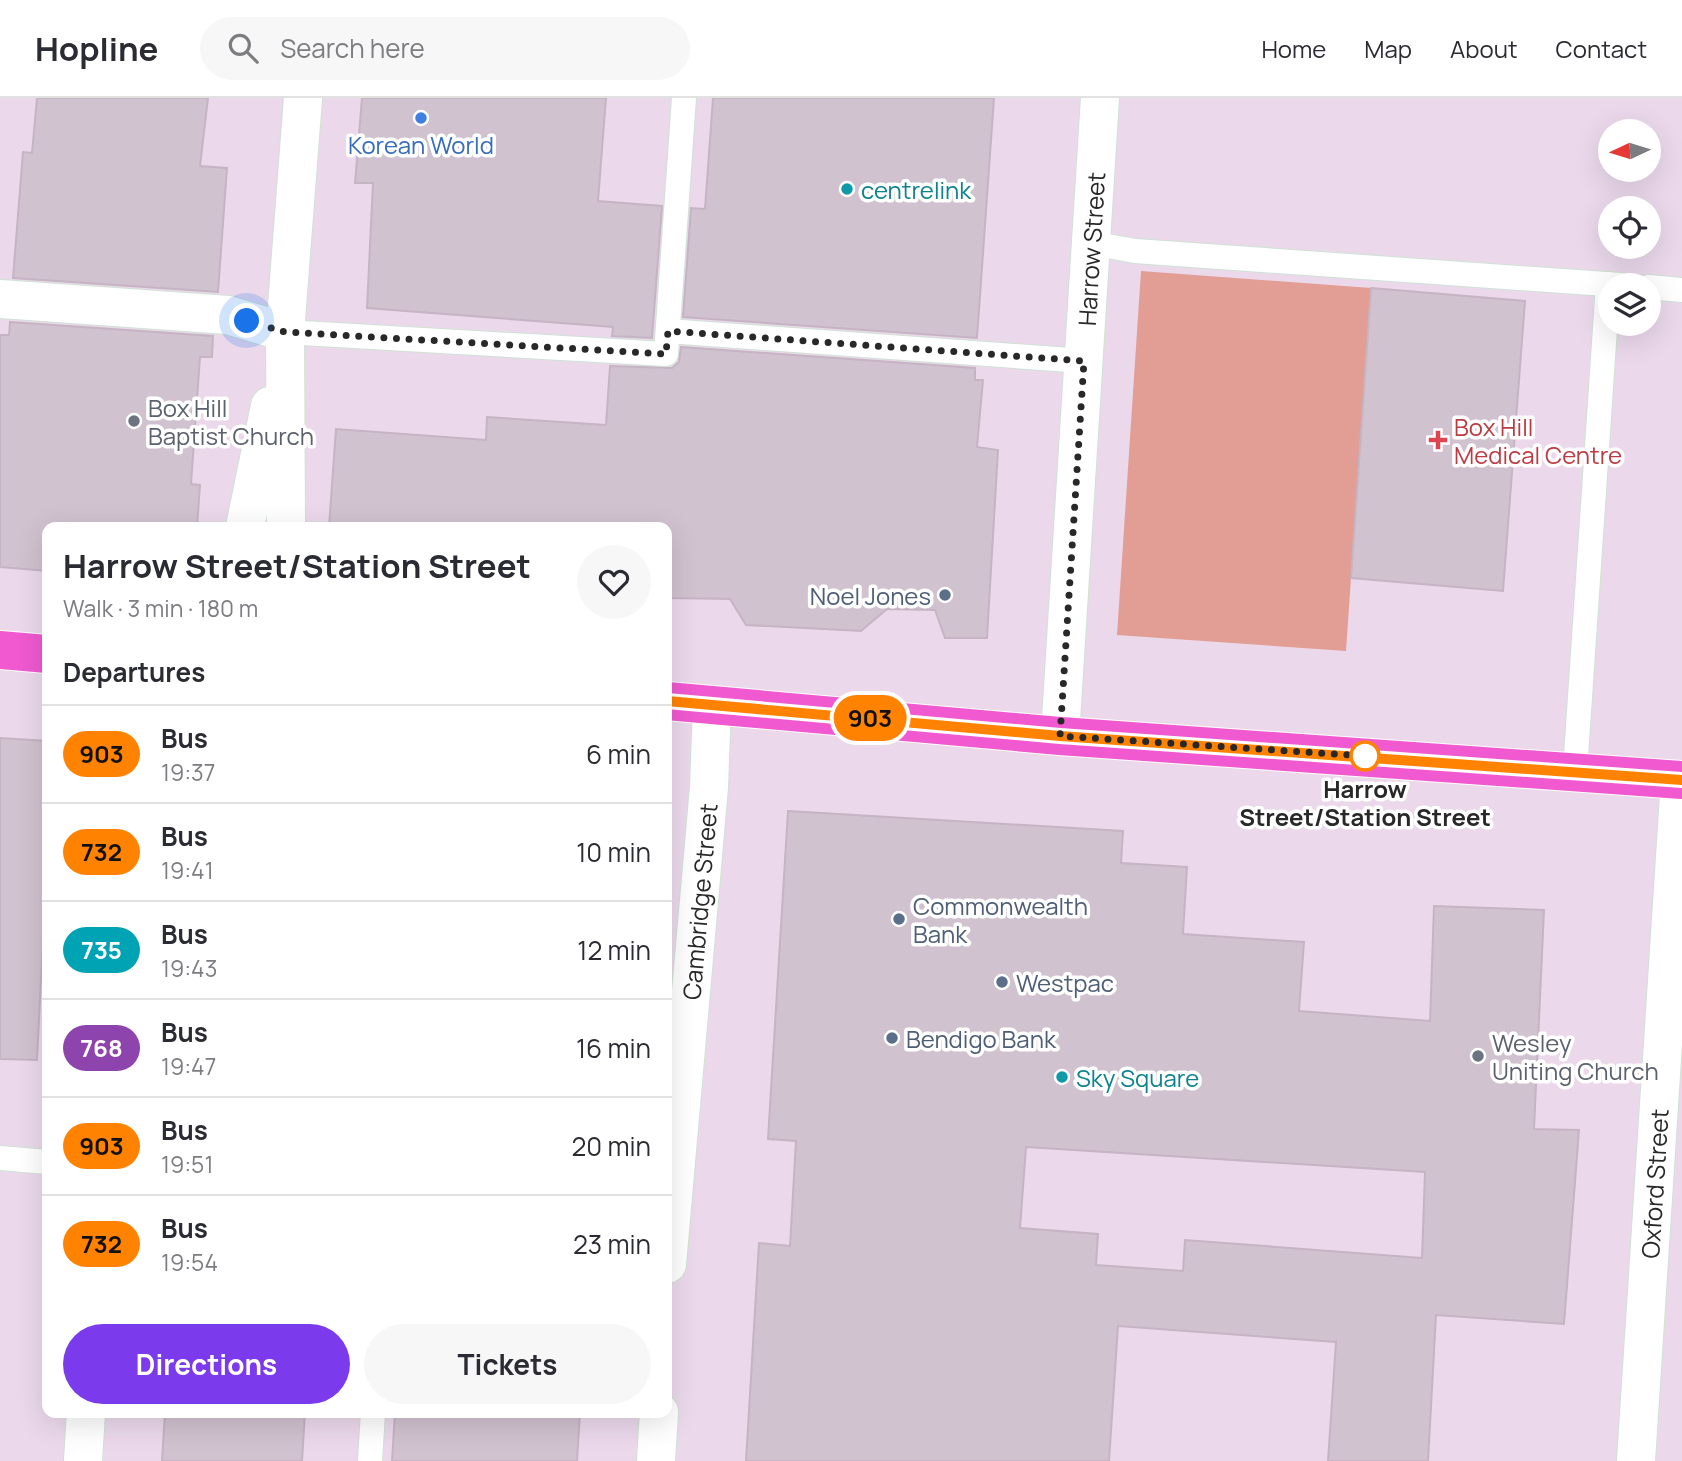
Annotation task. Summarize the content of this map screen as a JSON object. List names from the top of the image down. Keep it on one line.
{"streets":{"street":["Harrow Street","Cambridge Street","Oxford Street"]},"places":{"other":["Korean World","centrelink","Box Hill Baptist Church","Noel Jones","Harrow Street/Station Street","Commonwealth Bank","Westpac","Bendigo Bank","Wesley Uniting Church","Sky Square"],"health":["Box Hill Medical Centre"]},"lines":["bus line 903"],"north":"left","page":{"header":"Hopline","search":"Search here","nav":["Home","Map","About","Contact"],"on_map":"903","heading":[["Harrow Street/Station Street","Walk · 3 min · 180 m"],"Departures"],"list":[{"mark":"903","name":"Bus","note":"19:37","value":"6 min"},{"mark":"732","name":"Bus","note":"19:41","value":"10 min"},{"mark":"735","name":"Bus","note":"19:43","value":"12 min"},{"mark":"768","name":"Bus","note":"19:47","value":"16 min"},{"mark":"903","name":"Bus","note":"19:51","value":"20 min"},{"mark":"732","name":"Bus","note":"19:54","value":"23 min"}],"buttons":["Directions","Tickets"]}}
